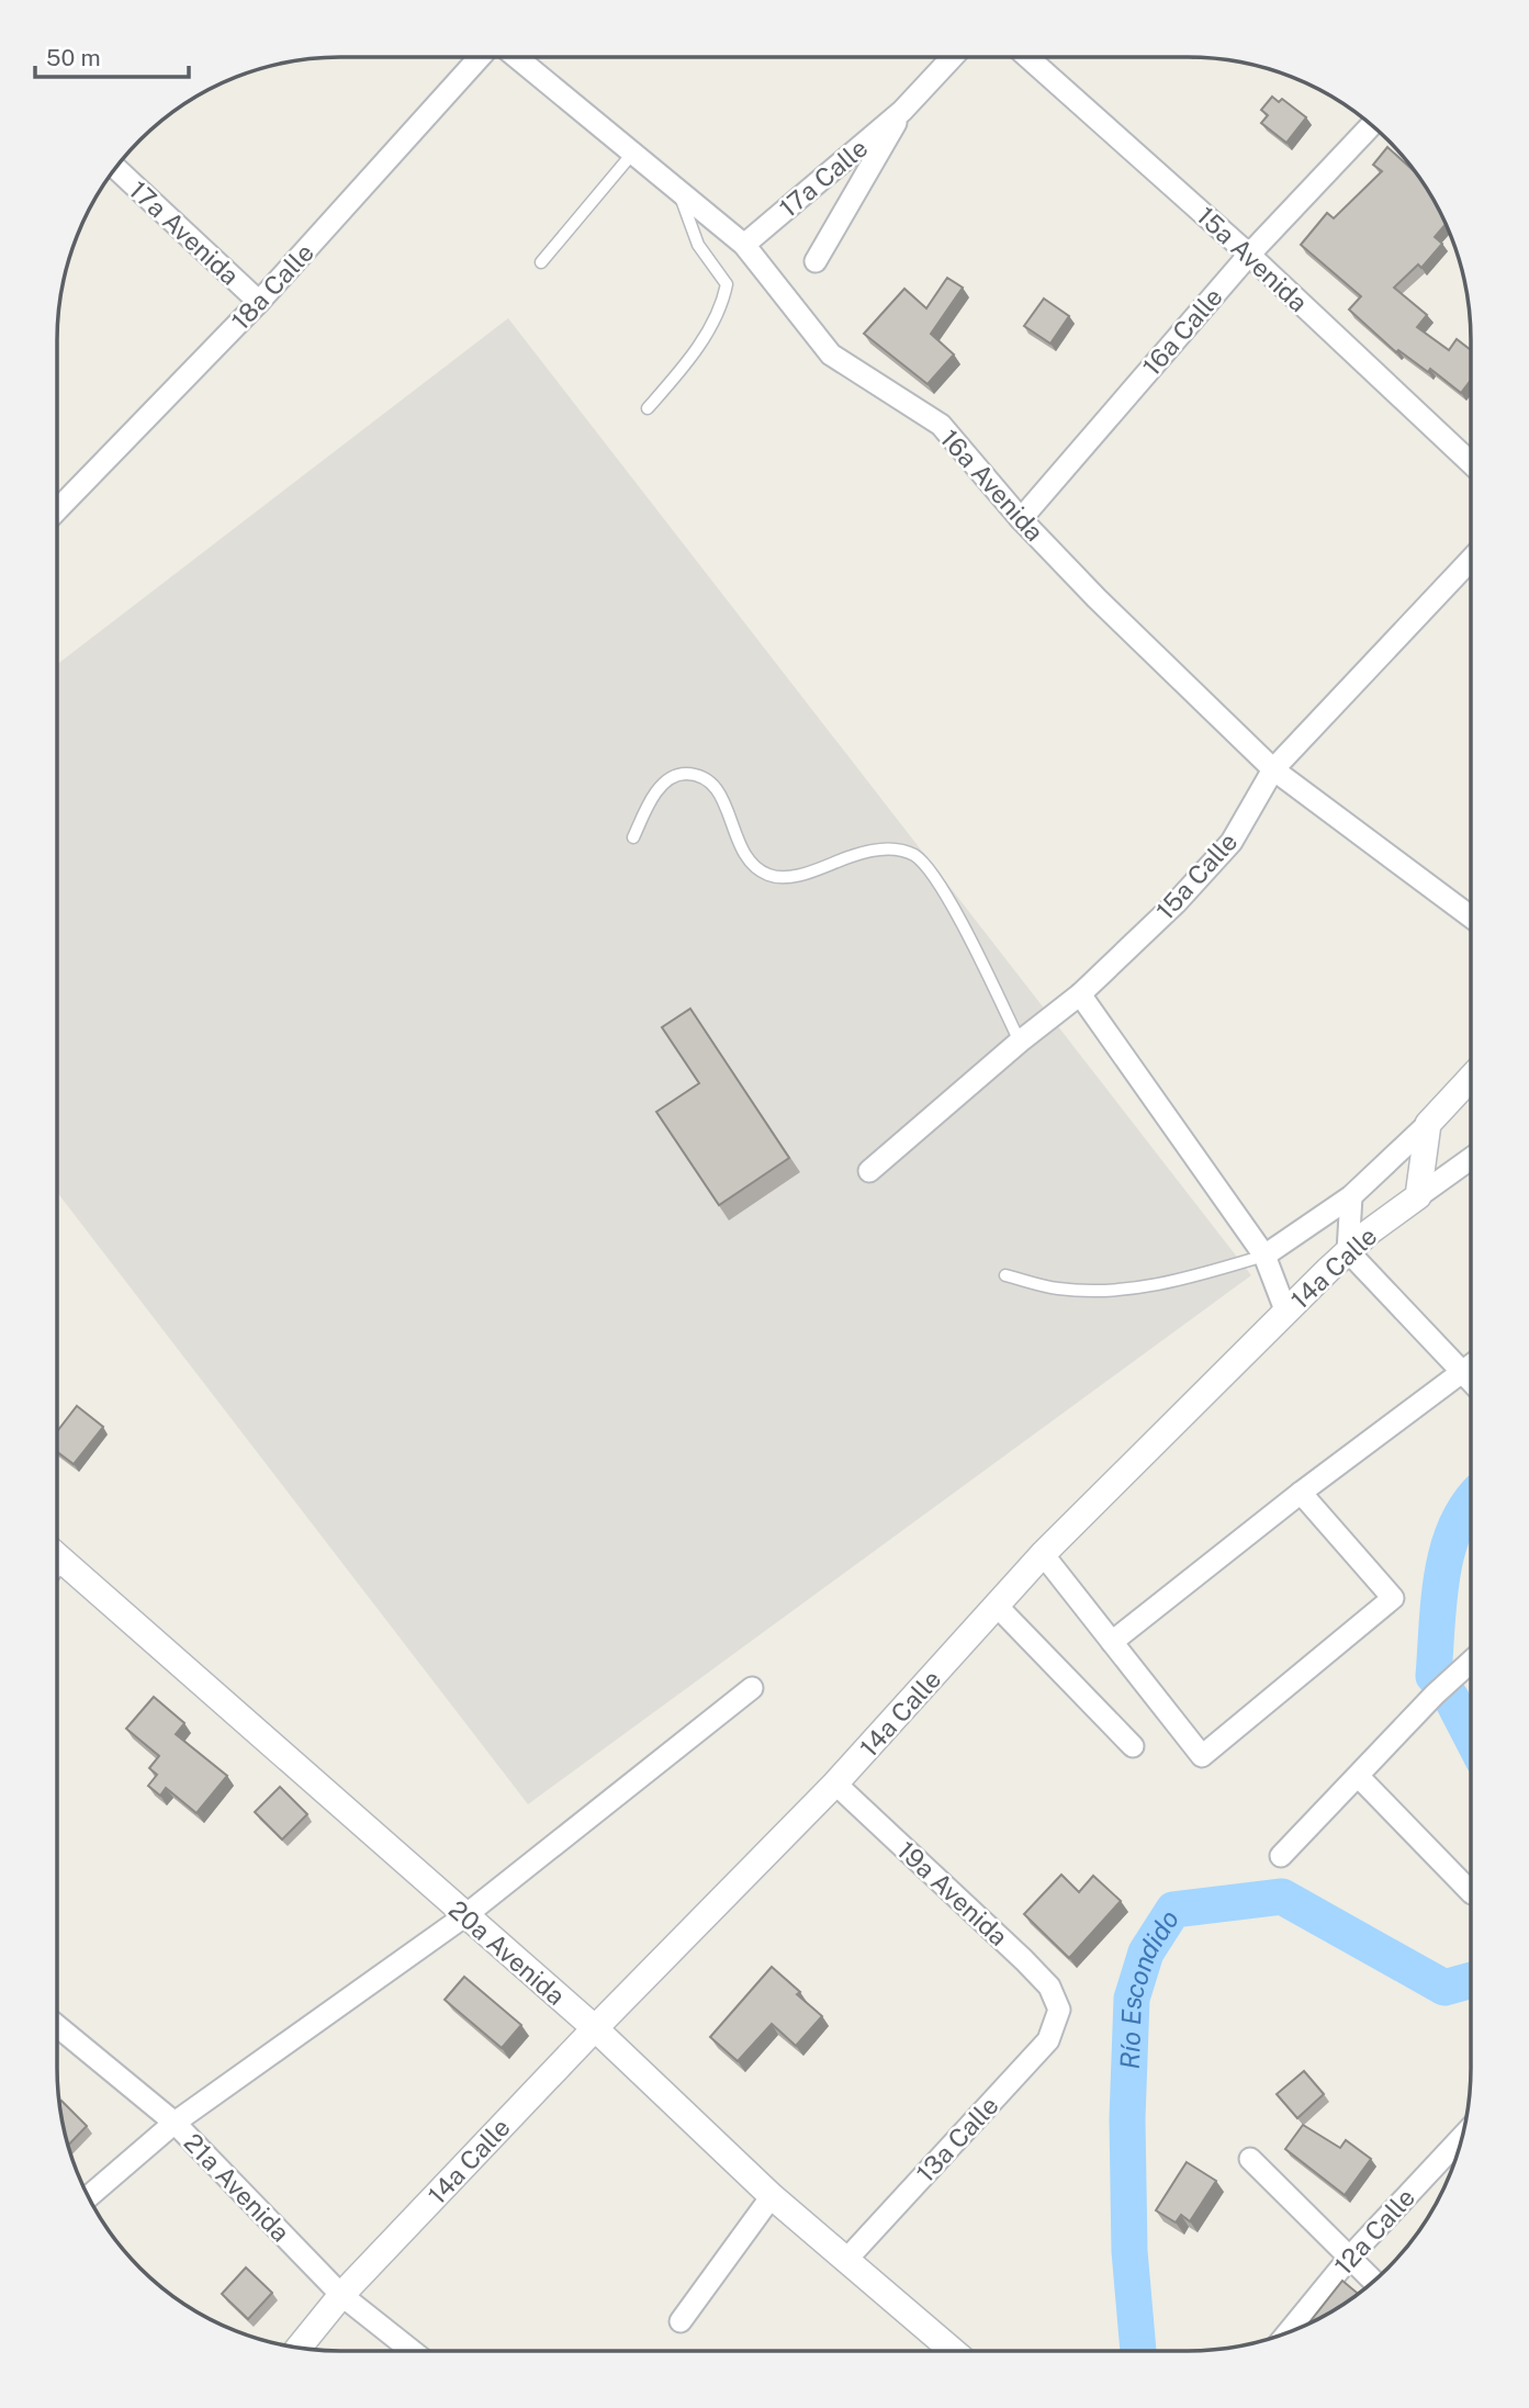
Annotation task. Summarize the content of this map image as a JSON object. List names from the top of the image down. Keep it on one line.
{"streets":{"street":["17a Calle","17a Avenida","15a Avenida","18a Calle","16a Calle","16a Avenida","15a Calle","14a Calle","19a Avenida","20a Avenida","13a Calle","21a Avenida","12a Calle"]},"crossings":[["17a Calle","16a Avenida"],["17a Avenida","18a Calle"],["15a Avenida","16a Calle"],["16a Calle","16a Avenida"],["16a Avenida","15a Calle"],["14a Calle","19a Avenida"],["14a Calle","20a Avenida"],["14a Calle","21a Avenida"],["19a Avenida","13a Calle"],["20a Avenida","13a Calle"]],"water":["Río Escondido"],"scale_bar":"50 m"}
